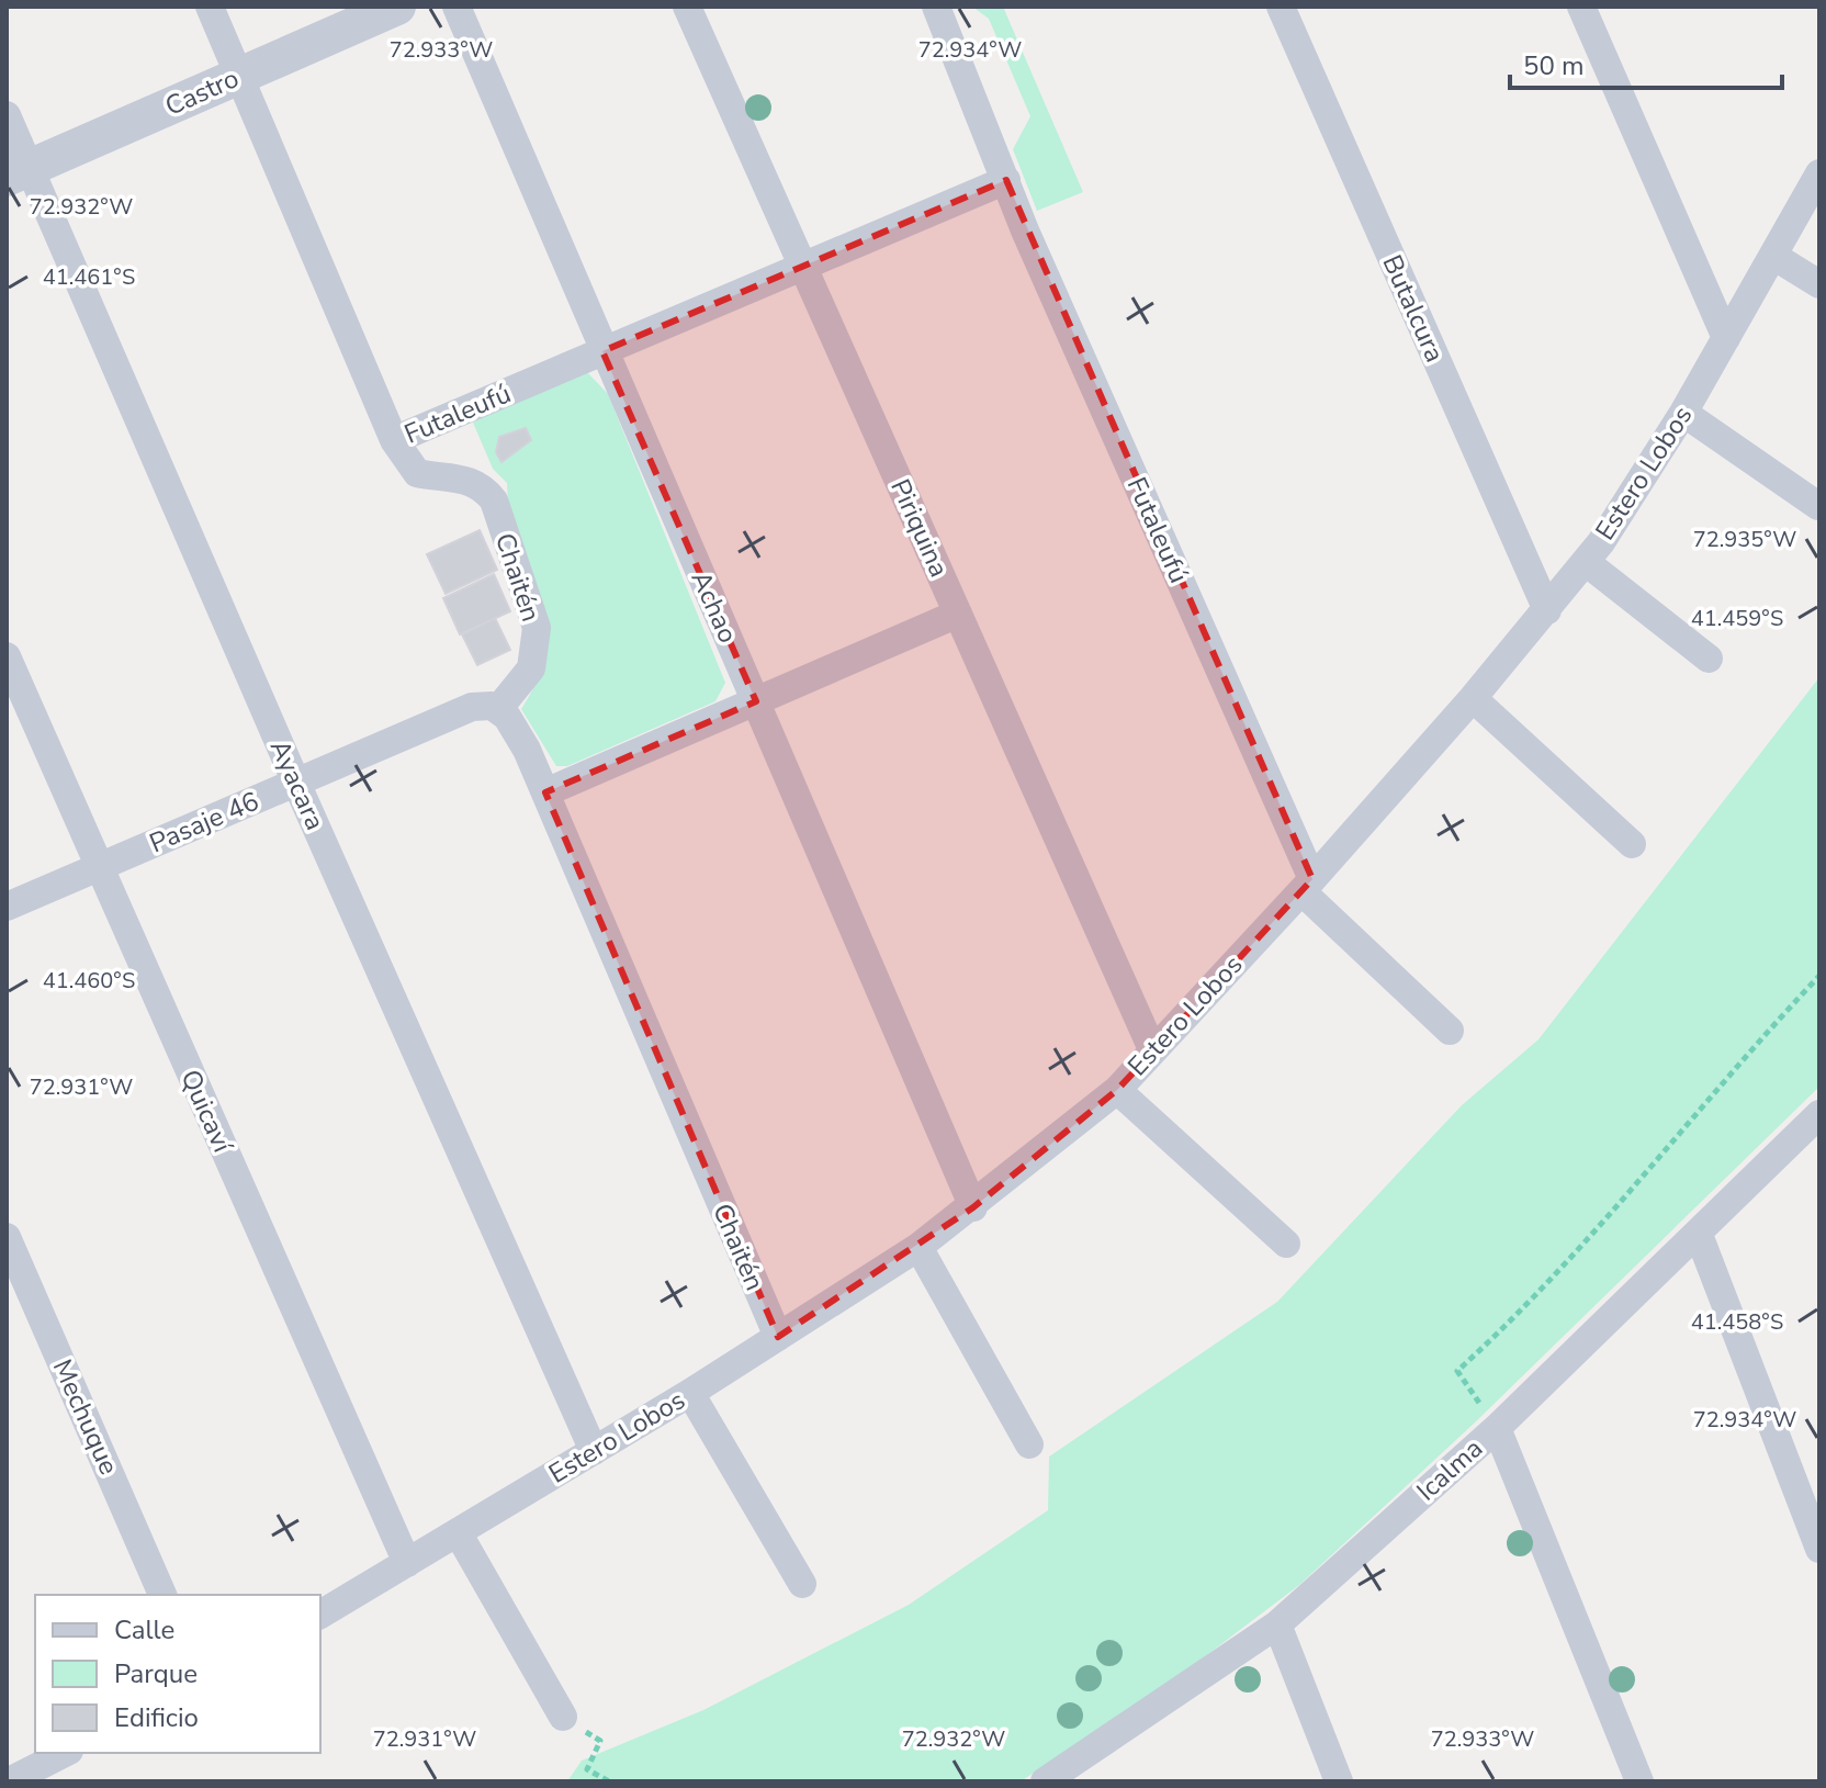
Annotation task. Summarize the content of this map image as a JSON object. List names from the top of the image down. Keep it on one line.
{"streets":{"street":["Castro","Butalcura","Futaleufú","Estero Lobos","Piriquina","Chaitén","Achao","Ayacara","Pasaje 46","Quicaví","Mechuque","Icalma"]},"crossings":[["Castro","Chaitén"],["Castro","Ayacara"],["Butalcura","Estero Lobos"],["Futaleufú","Estero Lobos"],["Futaleufú","Piriquina"],["Futaleufú","Chaitén"],["Futaleufú","Achao"],["Estero Lobos","Piriquina"],["Estero Lobos","Chaitén"],["Estero Lobos","Achao"],["Estero Lobos","Ayacara"],["Estero Lobos","Quicaví"],["Chaitén","Pasaje 46"],["Ayacara","Pasaje 46"],["Pasaje 46","Quicaví"]],"legend":["Calle","Parque","Edificio"],"scale_bar":"50 m","coordinates":["72.933°W","72.934°W","72.932°W","41.461°S","72.935°W","41.459°S","41.460°S","72.931°W","41.458°S"]}
